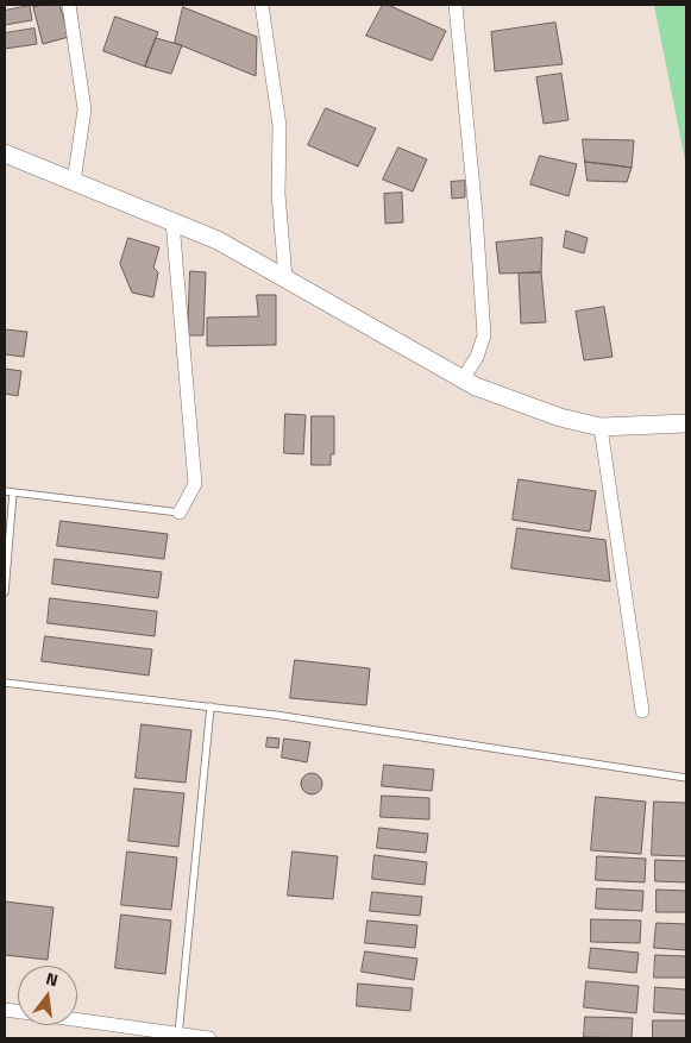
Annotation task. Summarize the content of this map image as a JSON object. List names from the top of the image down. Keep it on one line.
{"north":"top"}
